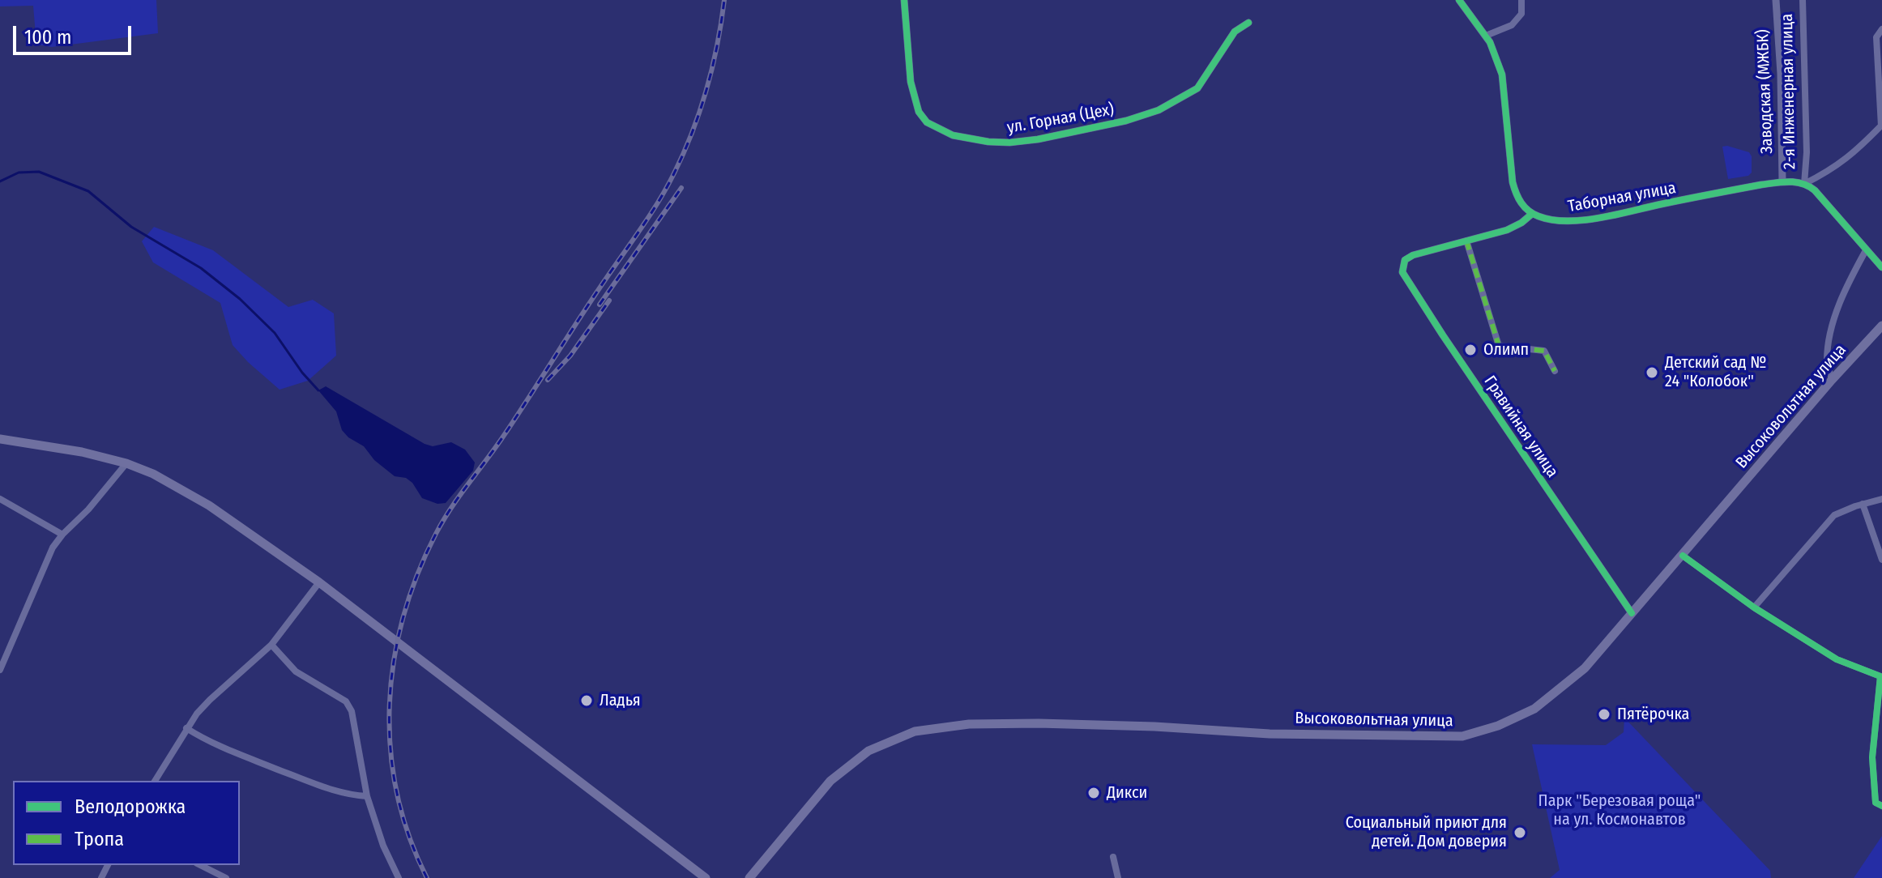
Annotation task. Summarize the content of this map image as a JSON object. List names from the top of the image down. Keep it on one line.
{"streets":{"main road":["Высоковольтная улица"],"street":["Заводская (МЖБК)","2-я Инженерная улица","ул. Горная (Цех)","Таборная улица","Гравийная улица"]},"crossings":[["Заводская (МЖБК)","Таборная улица"],["2-я Инженерная улица","Таборная улица"],["Высоковольтная улица","Гравийная улица"]],"parks":["Парк \"Березовая роща\" на ул. Космонавтов"],"places":["Олимп","Детский сад № 24 \"Колобок\"","Ладья","Пятёрочка","Дикси","Социальный приют для детей. Дом доверия"],"legend":["Велодорожка","Тропа"],"scale_bar":"100 m"}
